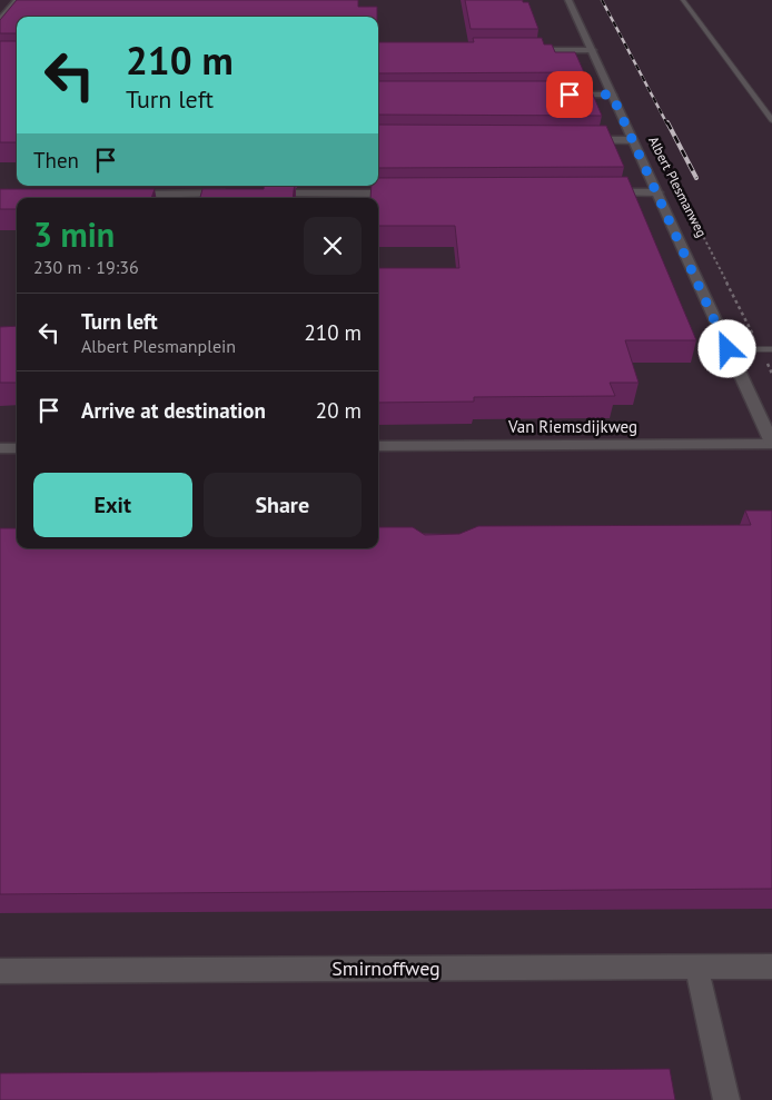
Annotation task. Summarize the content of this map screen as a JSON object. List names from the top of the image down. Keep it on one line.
{"streets":{"street":["Albert Plesmanweg","Van Riemsdijkweg","Smirnoffweg"]},"crossings":[["Albert Plesmanweg","Van Riemsdijkweg"]],"page":{"turn":["210 m","Turn left"],"then":"Then","heading":["3 min","230 m · 19:36"],"list":[{"name":"Turn left","note":"Albert Plesmanplein","value":"210 m"},{"name":"Arrive at destination","value":"20 m"}],"buttons":["Exit","Share"]}}
